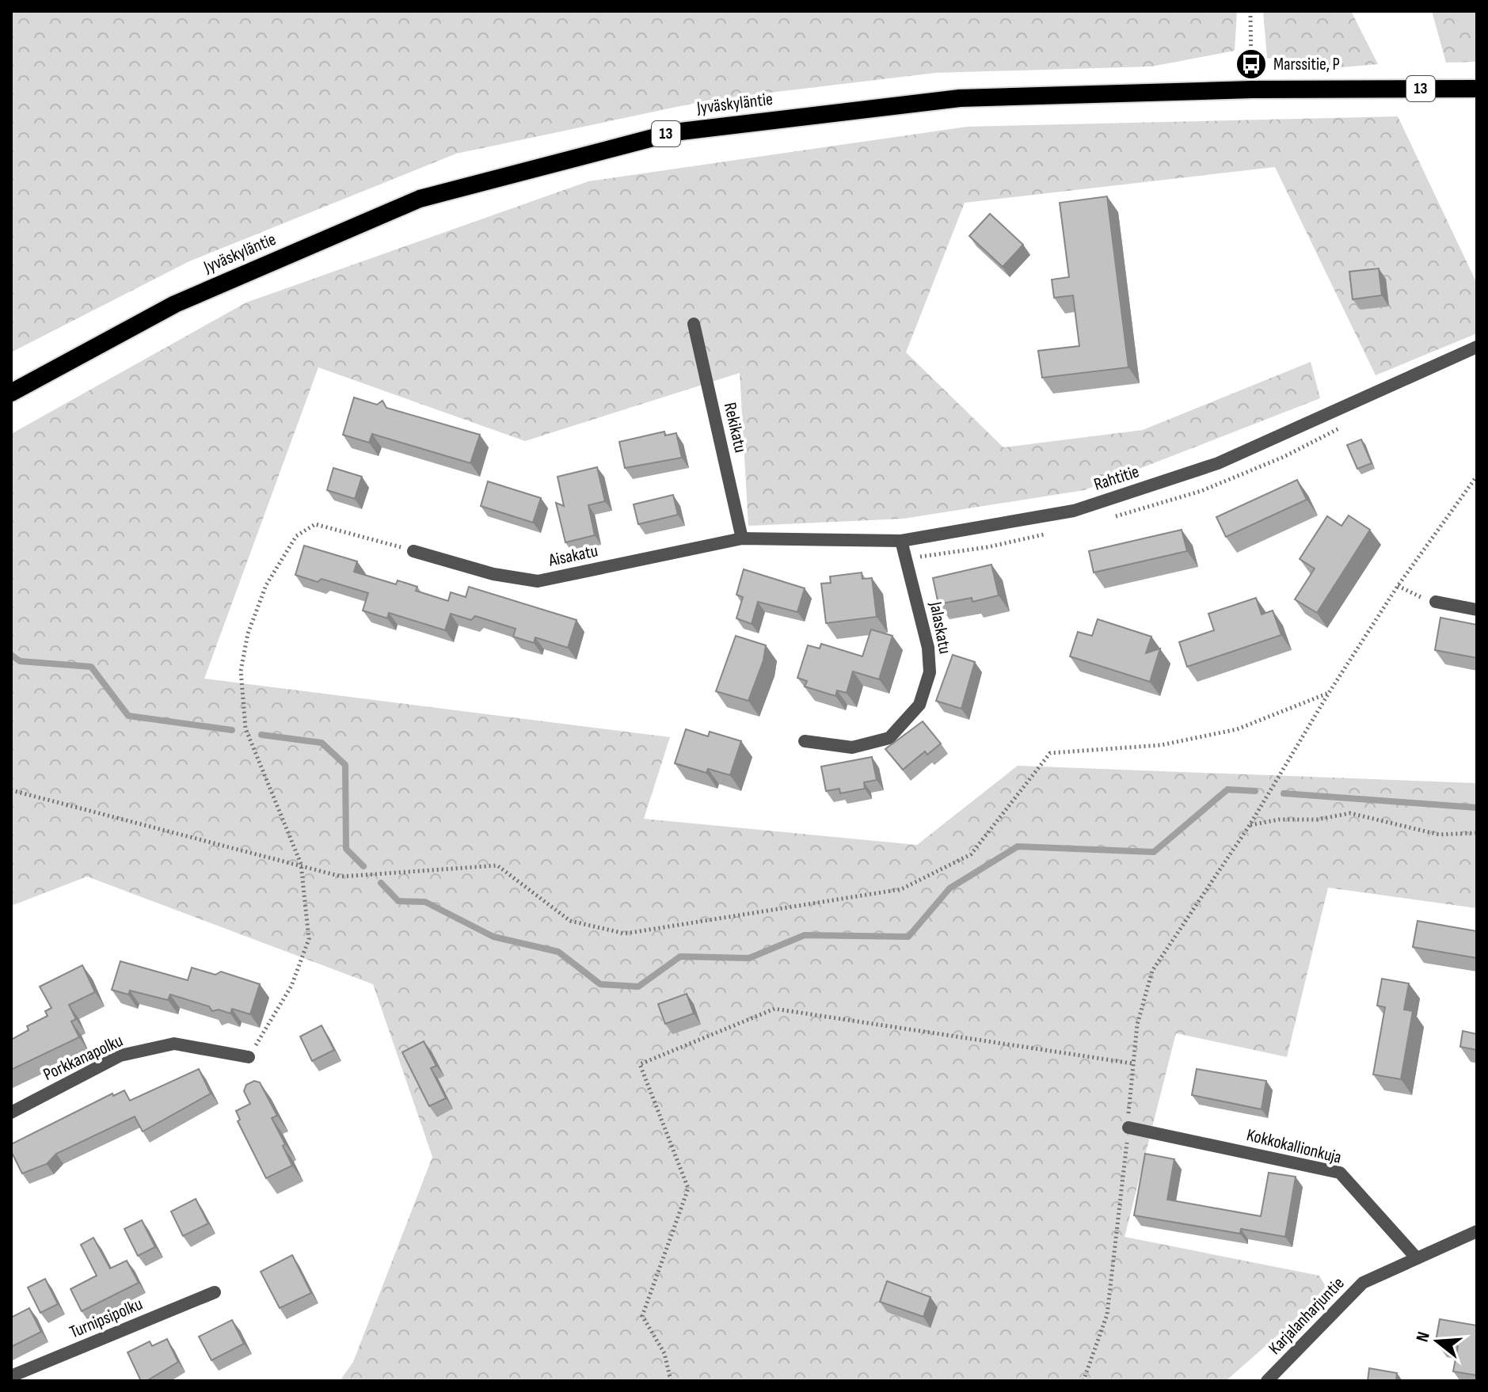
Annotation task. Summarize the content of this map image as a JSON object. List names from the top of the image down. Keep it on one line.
{"streets":{"highway":["13","Jyväskyläntie"],"street":["Rekikatu","Rahtitie","Aisakatu","Jalaskatu","Porkkanapolku","Kokkokallionkuja","Karjalanharjuntie","Turnipsipolku"]},"crossings":[["Rekikatu","Rahtitie"],["Rekikatu","Aisakatu"],["Rahtitie","Aisakatu"],["Rahtitie","Jalaskatu"],["Kokkokallionkuja","Karjalanharjuntie"]],"places":{"bus stop":["Marssitie, P"]},"north":"left"}
